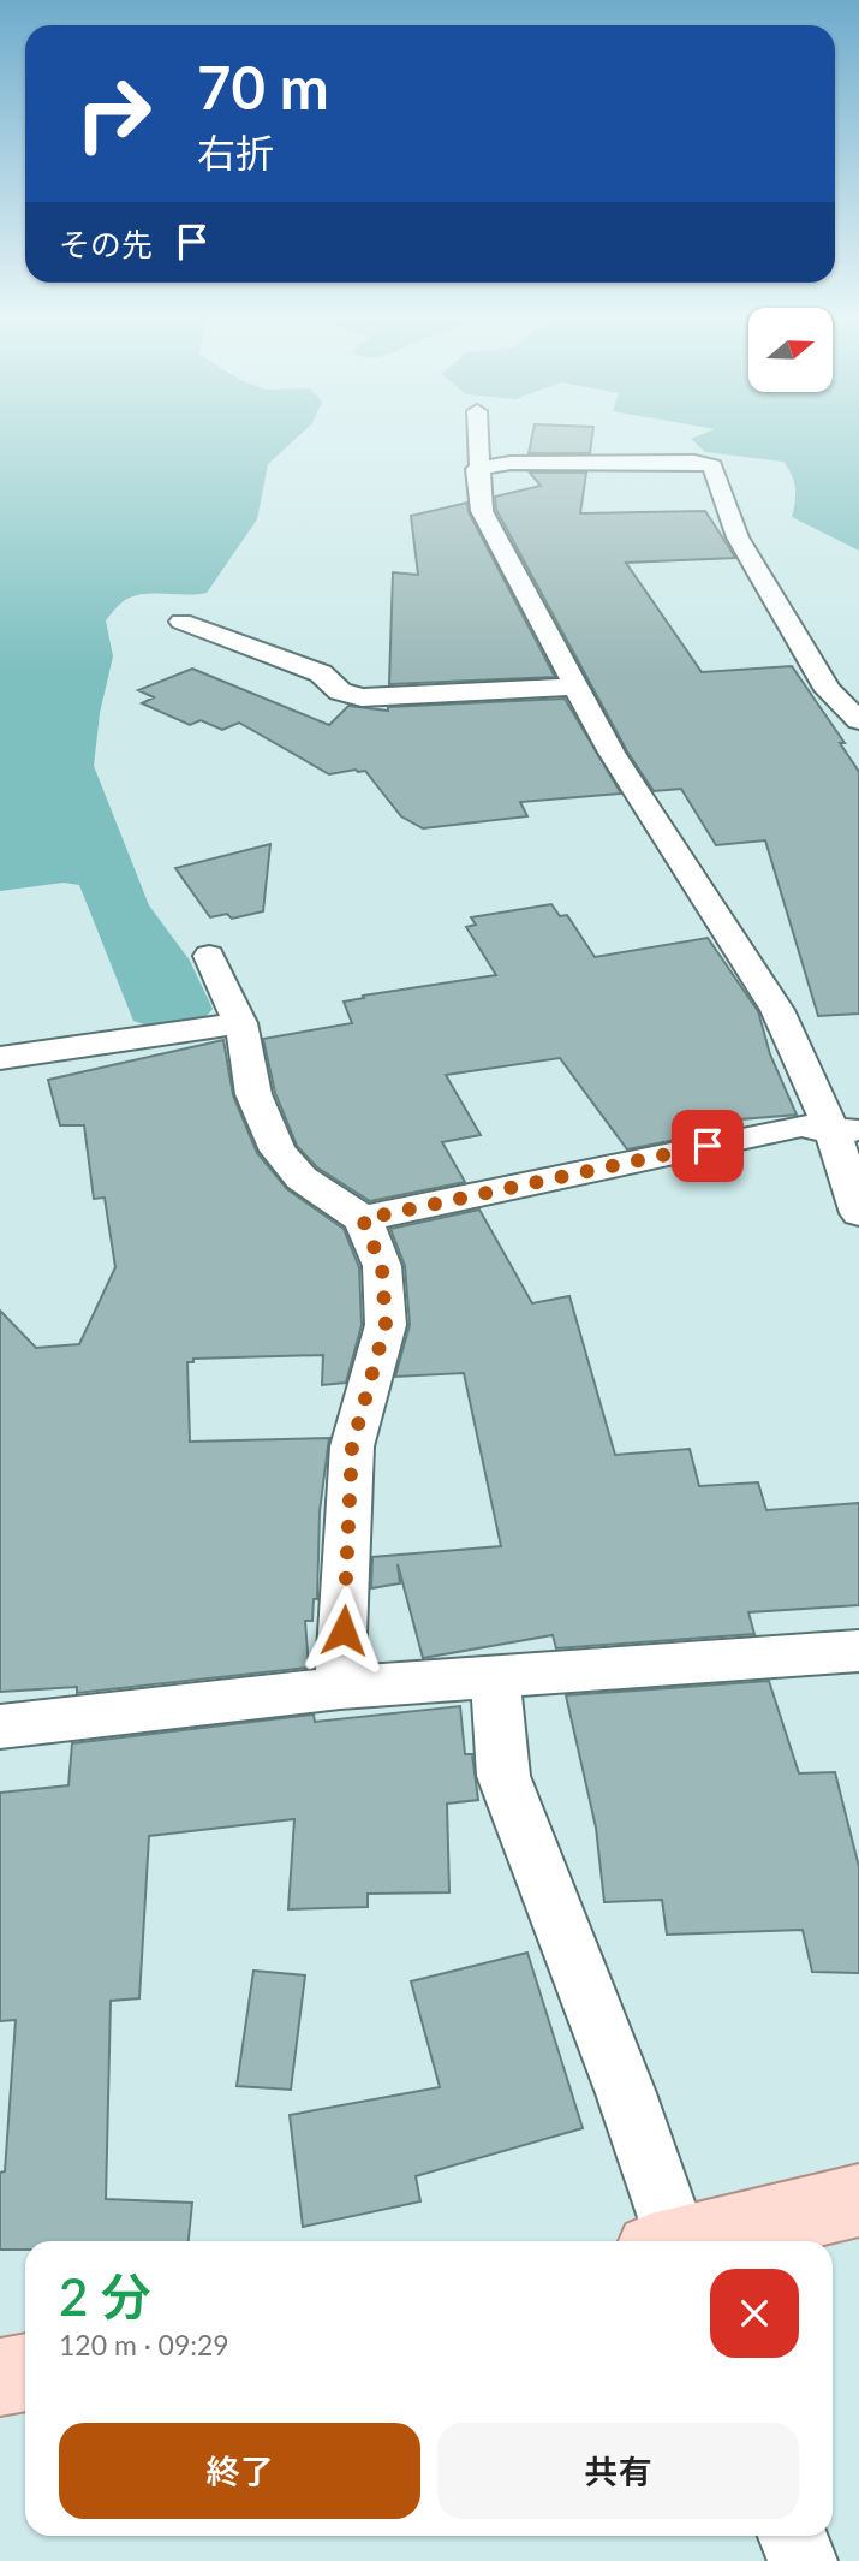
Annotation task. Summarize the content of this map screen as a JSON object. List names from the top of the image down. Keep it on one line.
{"north":"right","page":{"turn":["70 m","右折"],"then":"その先","heading":["2 分","120 m · 09:29"],"buttons":["終了","共有"]}}
